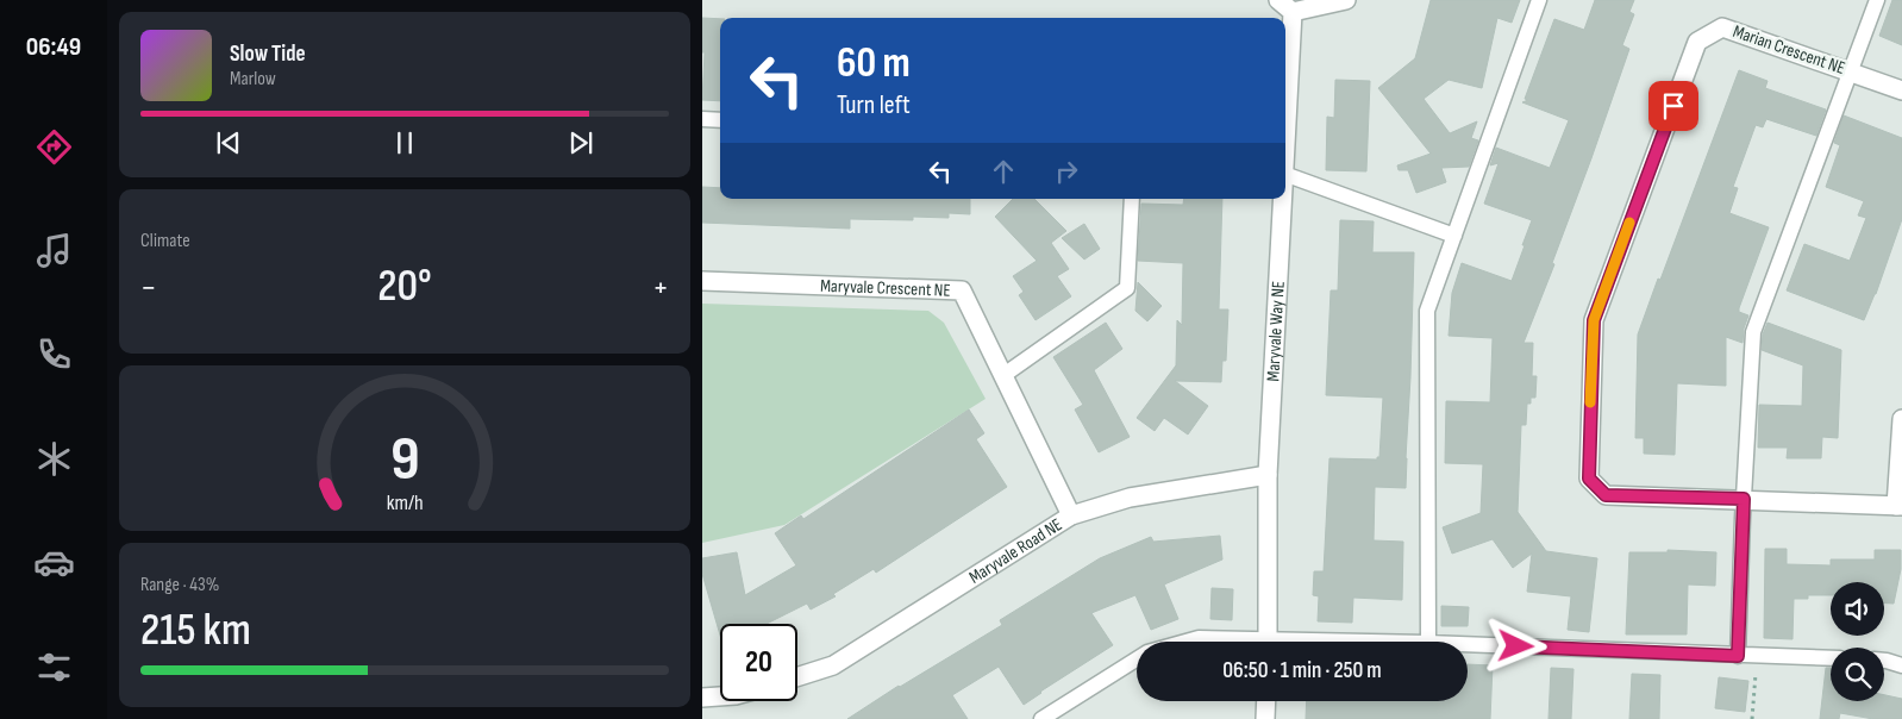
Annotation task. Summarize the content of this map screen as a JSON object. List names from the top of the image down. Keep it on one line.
{"streets":{"street":["Marian Crescent NE","Maryvale Crescent NE","Maryvale Way NE","Maryvale Road NE"]},"crossings":[["Maryvale Crescent NE","Maryvale Road NE"],["Maryvale Way NE","Maryvale Road NE"]],"page":{"tabs":"06:49","turn":["60 m","Turn left"],"song":["Slow Tide","Marlow"],"tile":["Climate",["Range · 43%","215 km"]],"heat":["−","20°","+"],"limit":"20","trip":"06:50 · 1 min · 250 m","gauge":["9","km/h"]}}
